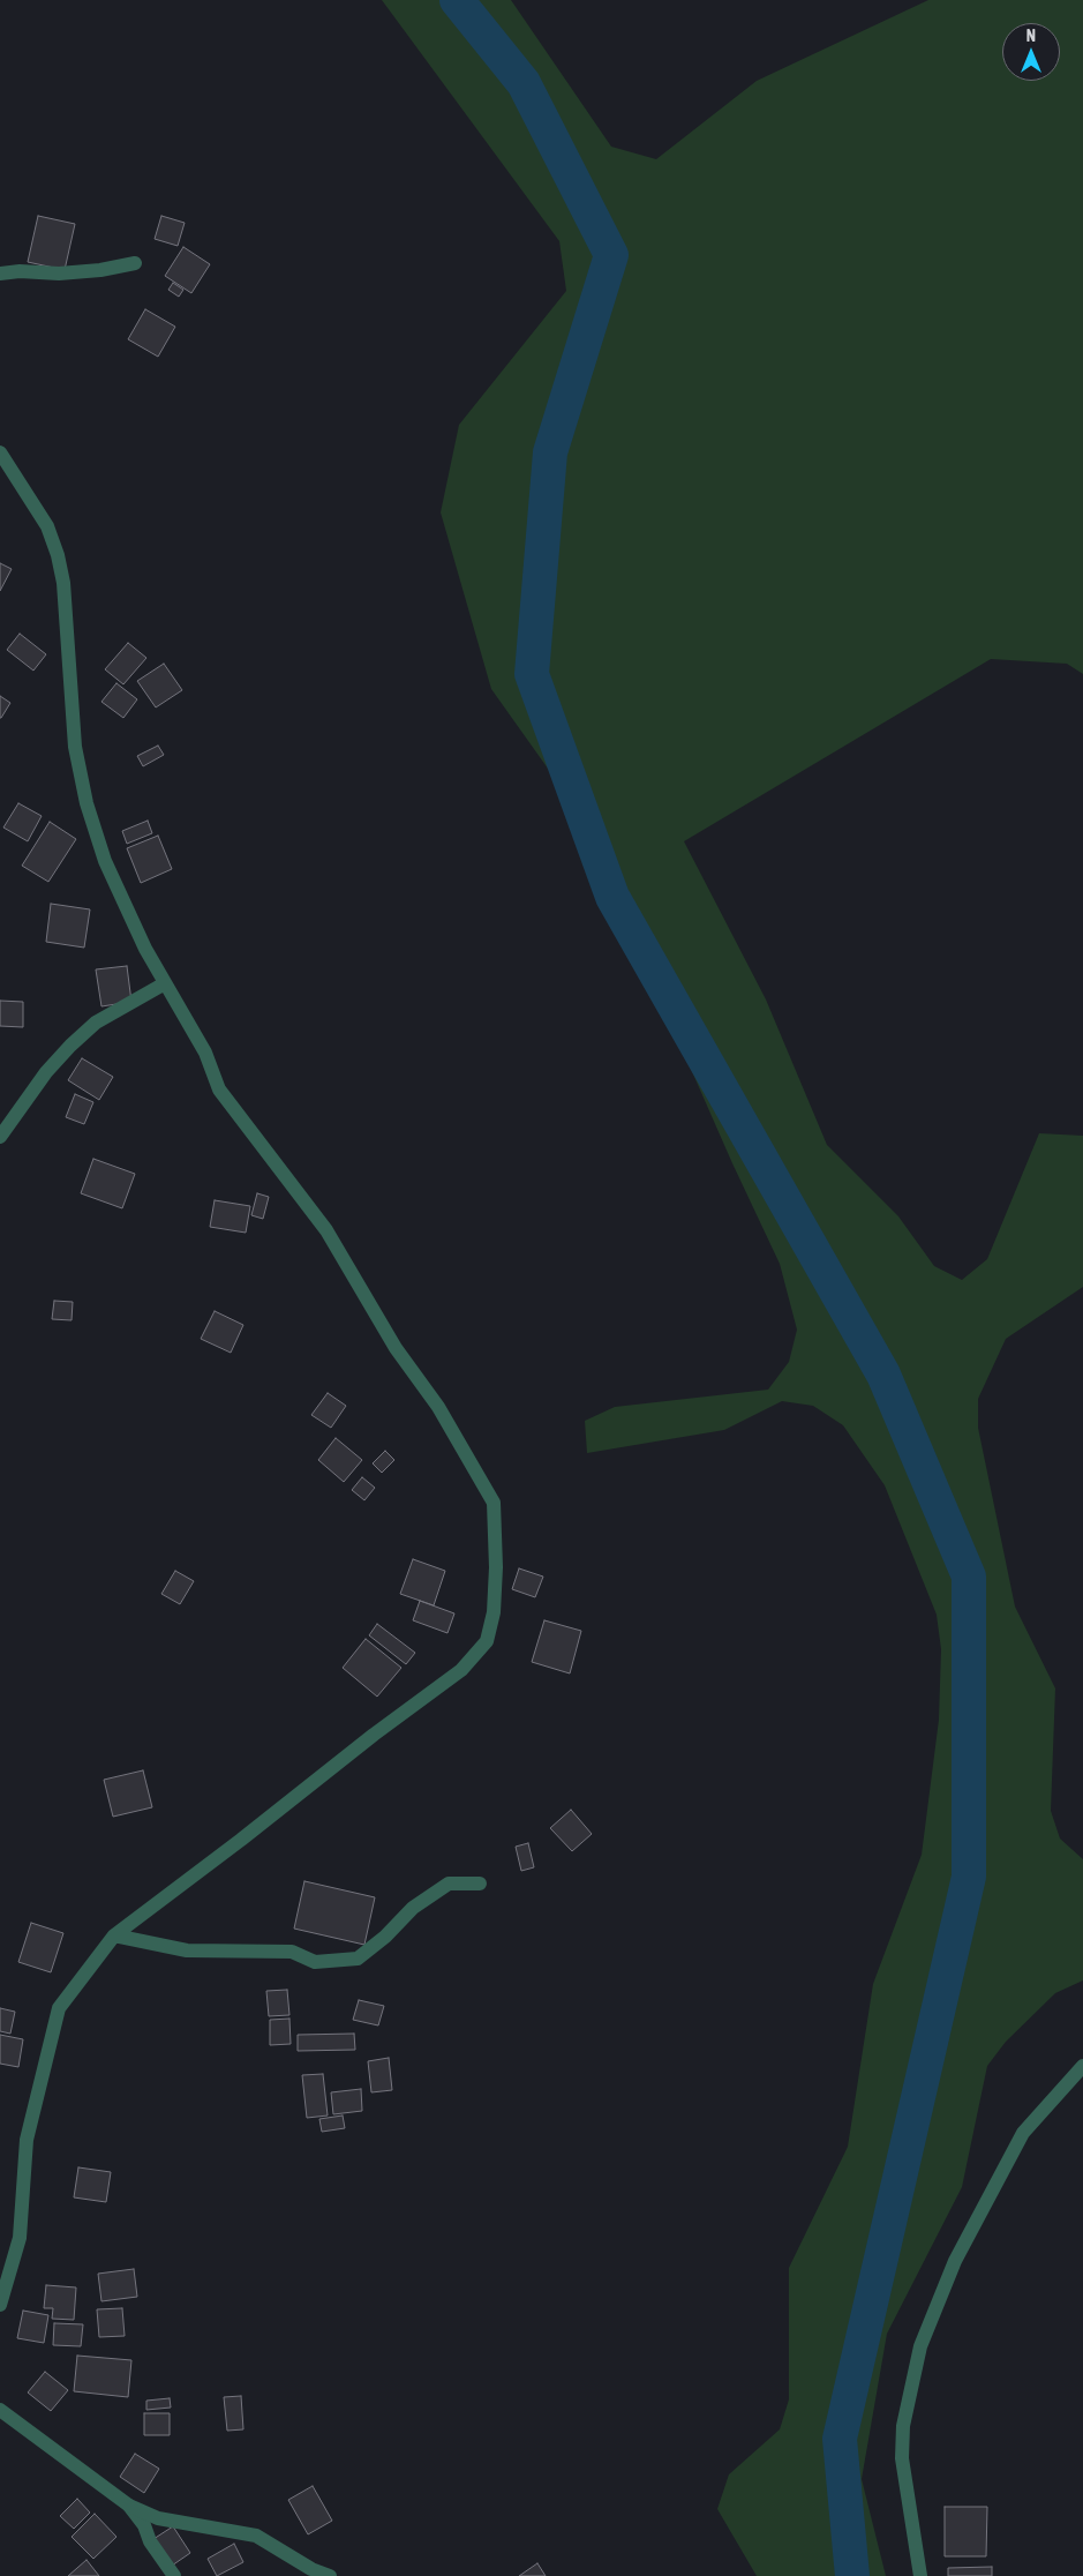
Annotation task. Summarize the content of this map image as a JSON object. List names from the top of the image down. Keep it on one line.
{"north":"top"}
